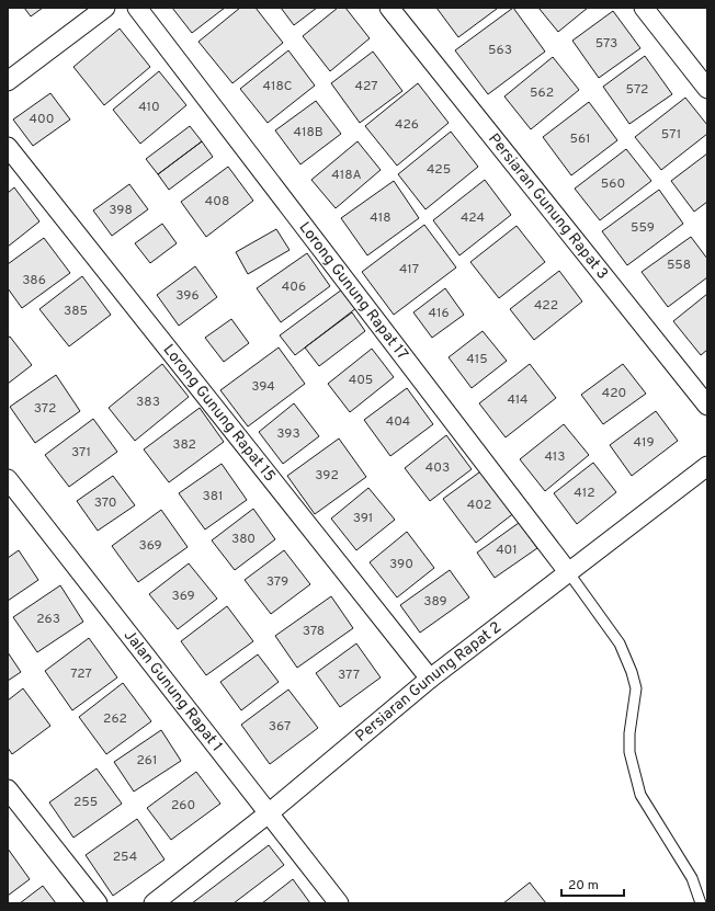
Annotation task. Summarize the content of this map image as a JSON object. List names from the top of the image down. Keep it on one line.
{"streets":{"street":["Persiaran Gunung Rapat 3","Lorong Gunung Rapat 17","Lorong Gunung Rapat 15","Persiaran Gunung Rapat 2","Jalan Gunung Rapat 1"]},"crossings":[["Lorong Gunung Rapat 17","Persiaran Gunung Rapat 2"],["Lorong Gunung Rapat 15","Persiaran Gunung Rapat 2"],["Persiaran Gunung Rapat 2","Jalan Gunung Rapat 1"]],"house_numbers":["573","563","418C","427","572","562","410","400","426","418B","571","561","425","418A","560","408","398","418","424","559","558","417","386","406","396","422","385","416","415","405","394","420","414","383","372","404","393","419","382","371","413","403","392","412","381","370","402","391","380","369","401","390","379","369","389","263","378","727","377","262","367","261","255","260","254"],"scale_bar":"20 m"}
